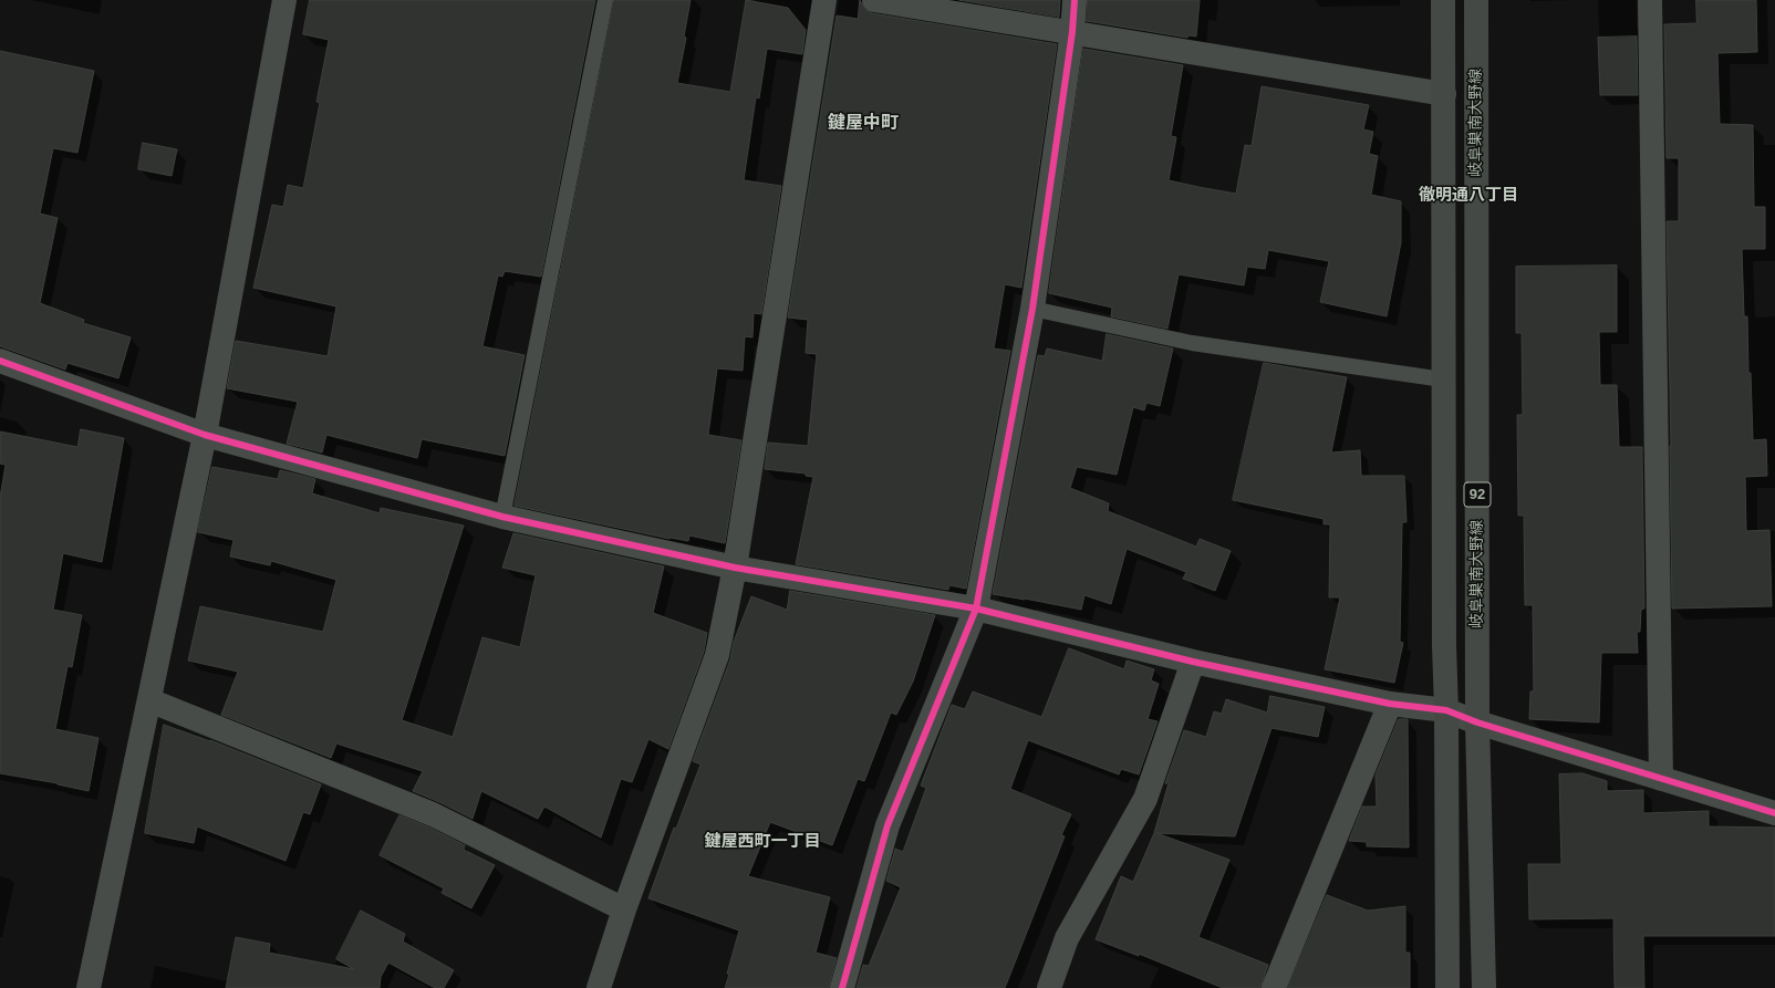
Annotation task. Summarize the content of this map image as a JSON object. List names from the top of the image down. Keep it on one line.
{"streets":{"main road":["岐阜巣南大野線","92"]},"districts":["鍵屋中町","徹明通八丁目","鍵屋西町一丁目"]}
